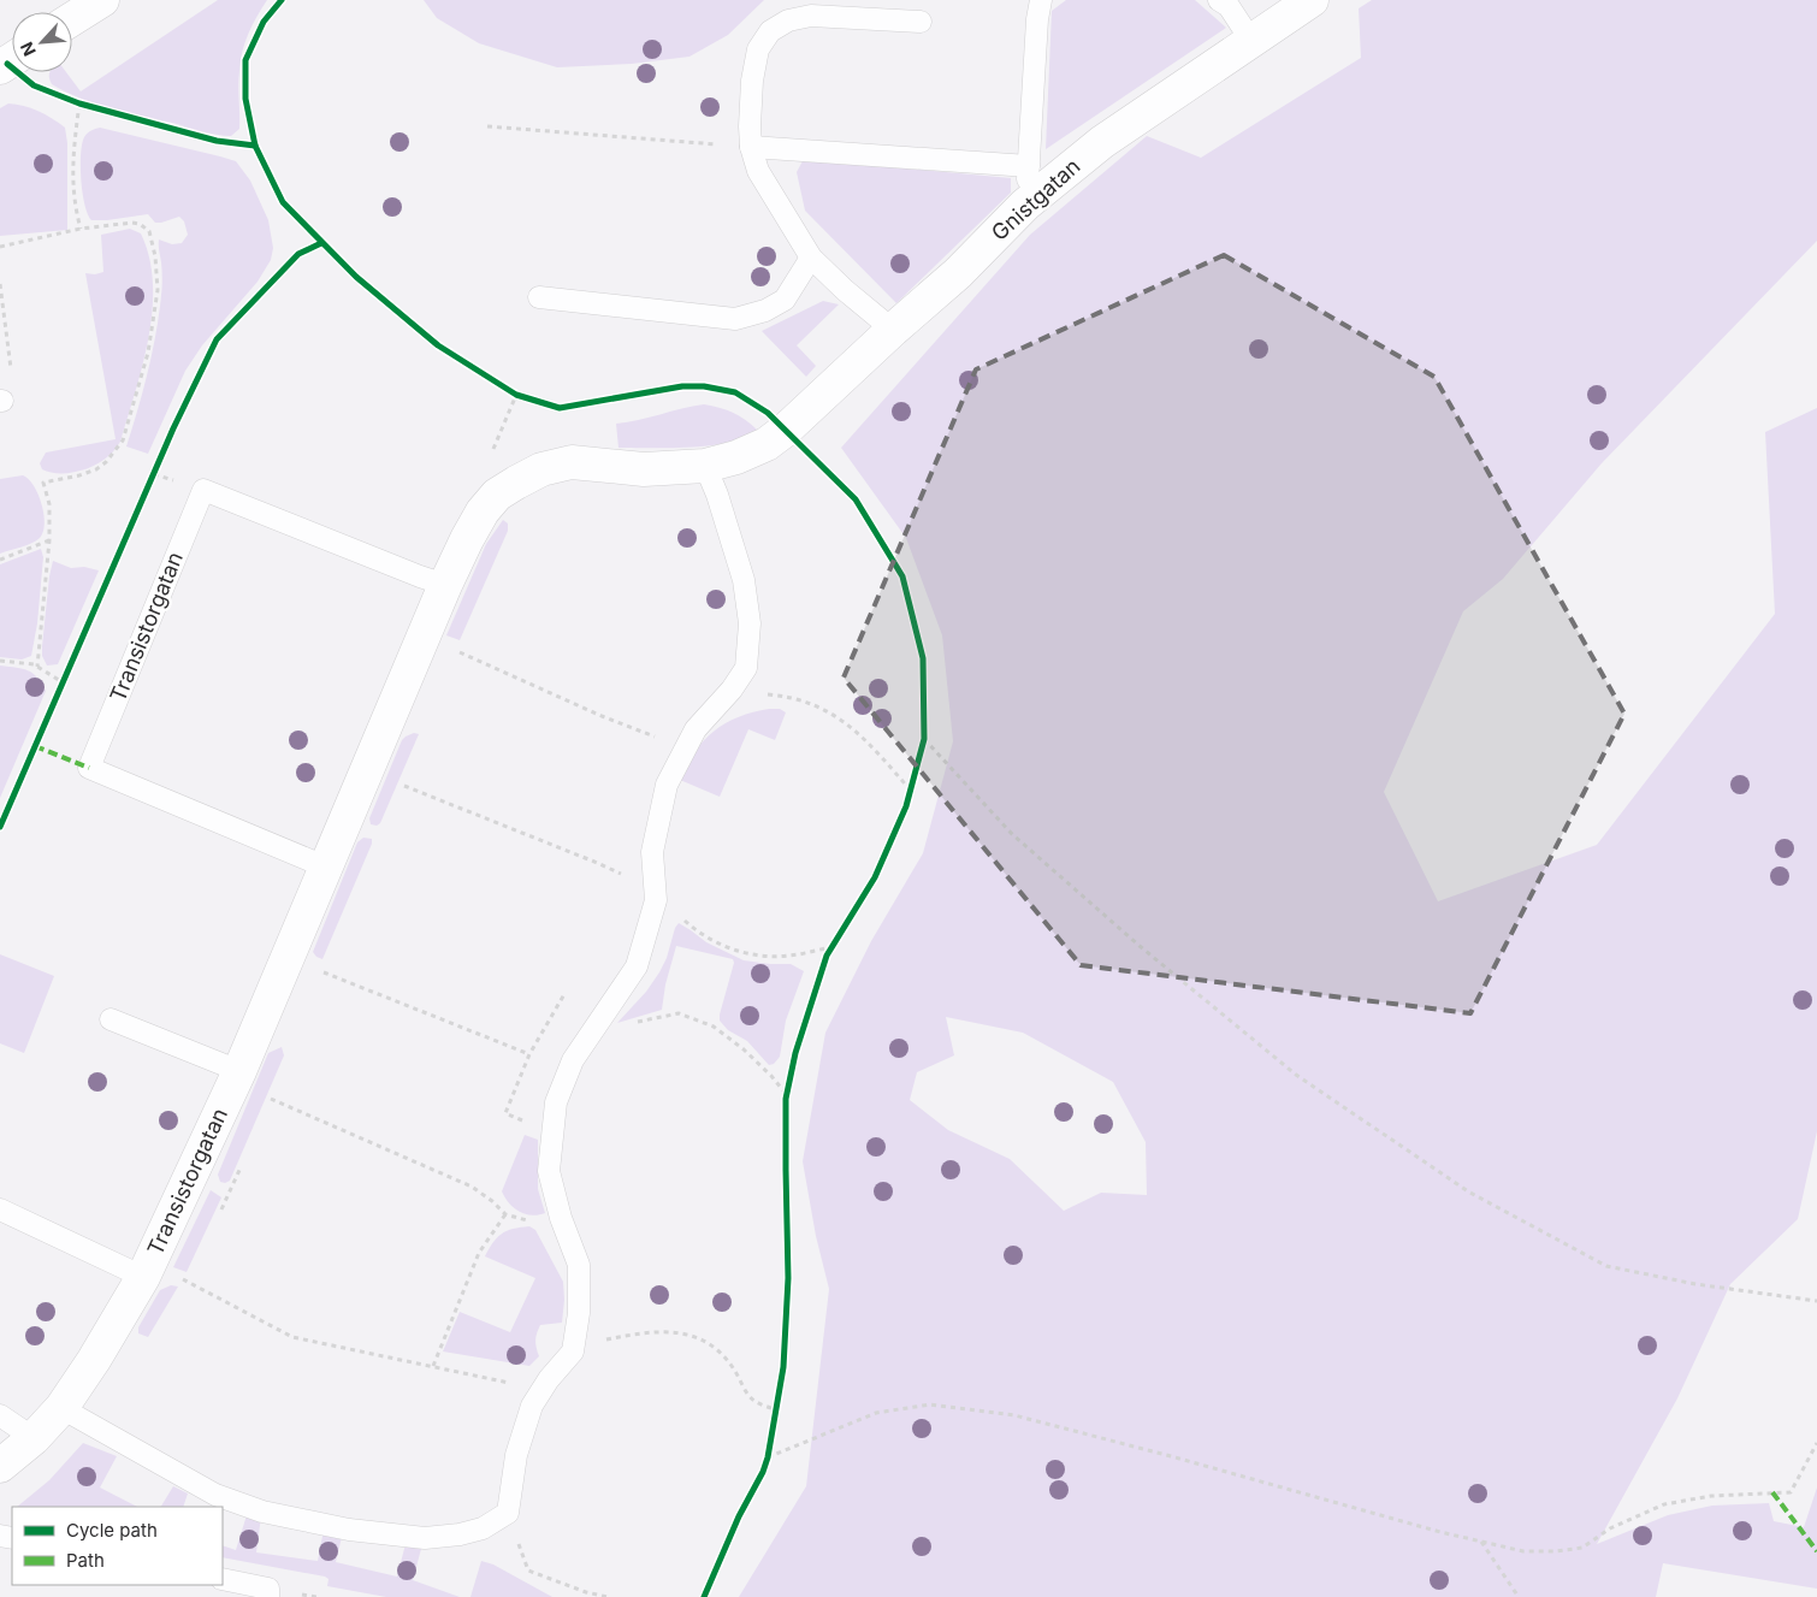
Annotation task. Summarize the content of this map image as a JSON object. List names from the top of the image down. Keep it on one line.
{"streets":{"street":["Gnistgatan","Transistorgatan"]},"crossings":[["Gnistgatan","Transistorgatan"]],"legend":["Cycle path","Path"],"north":"bottom left"}
